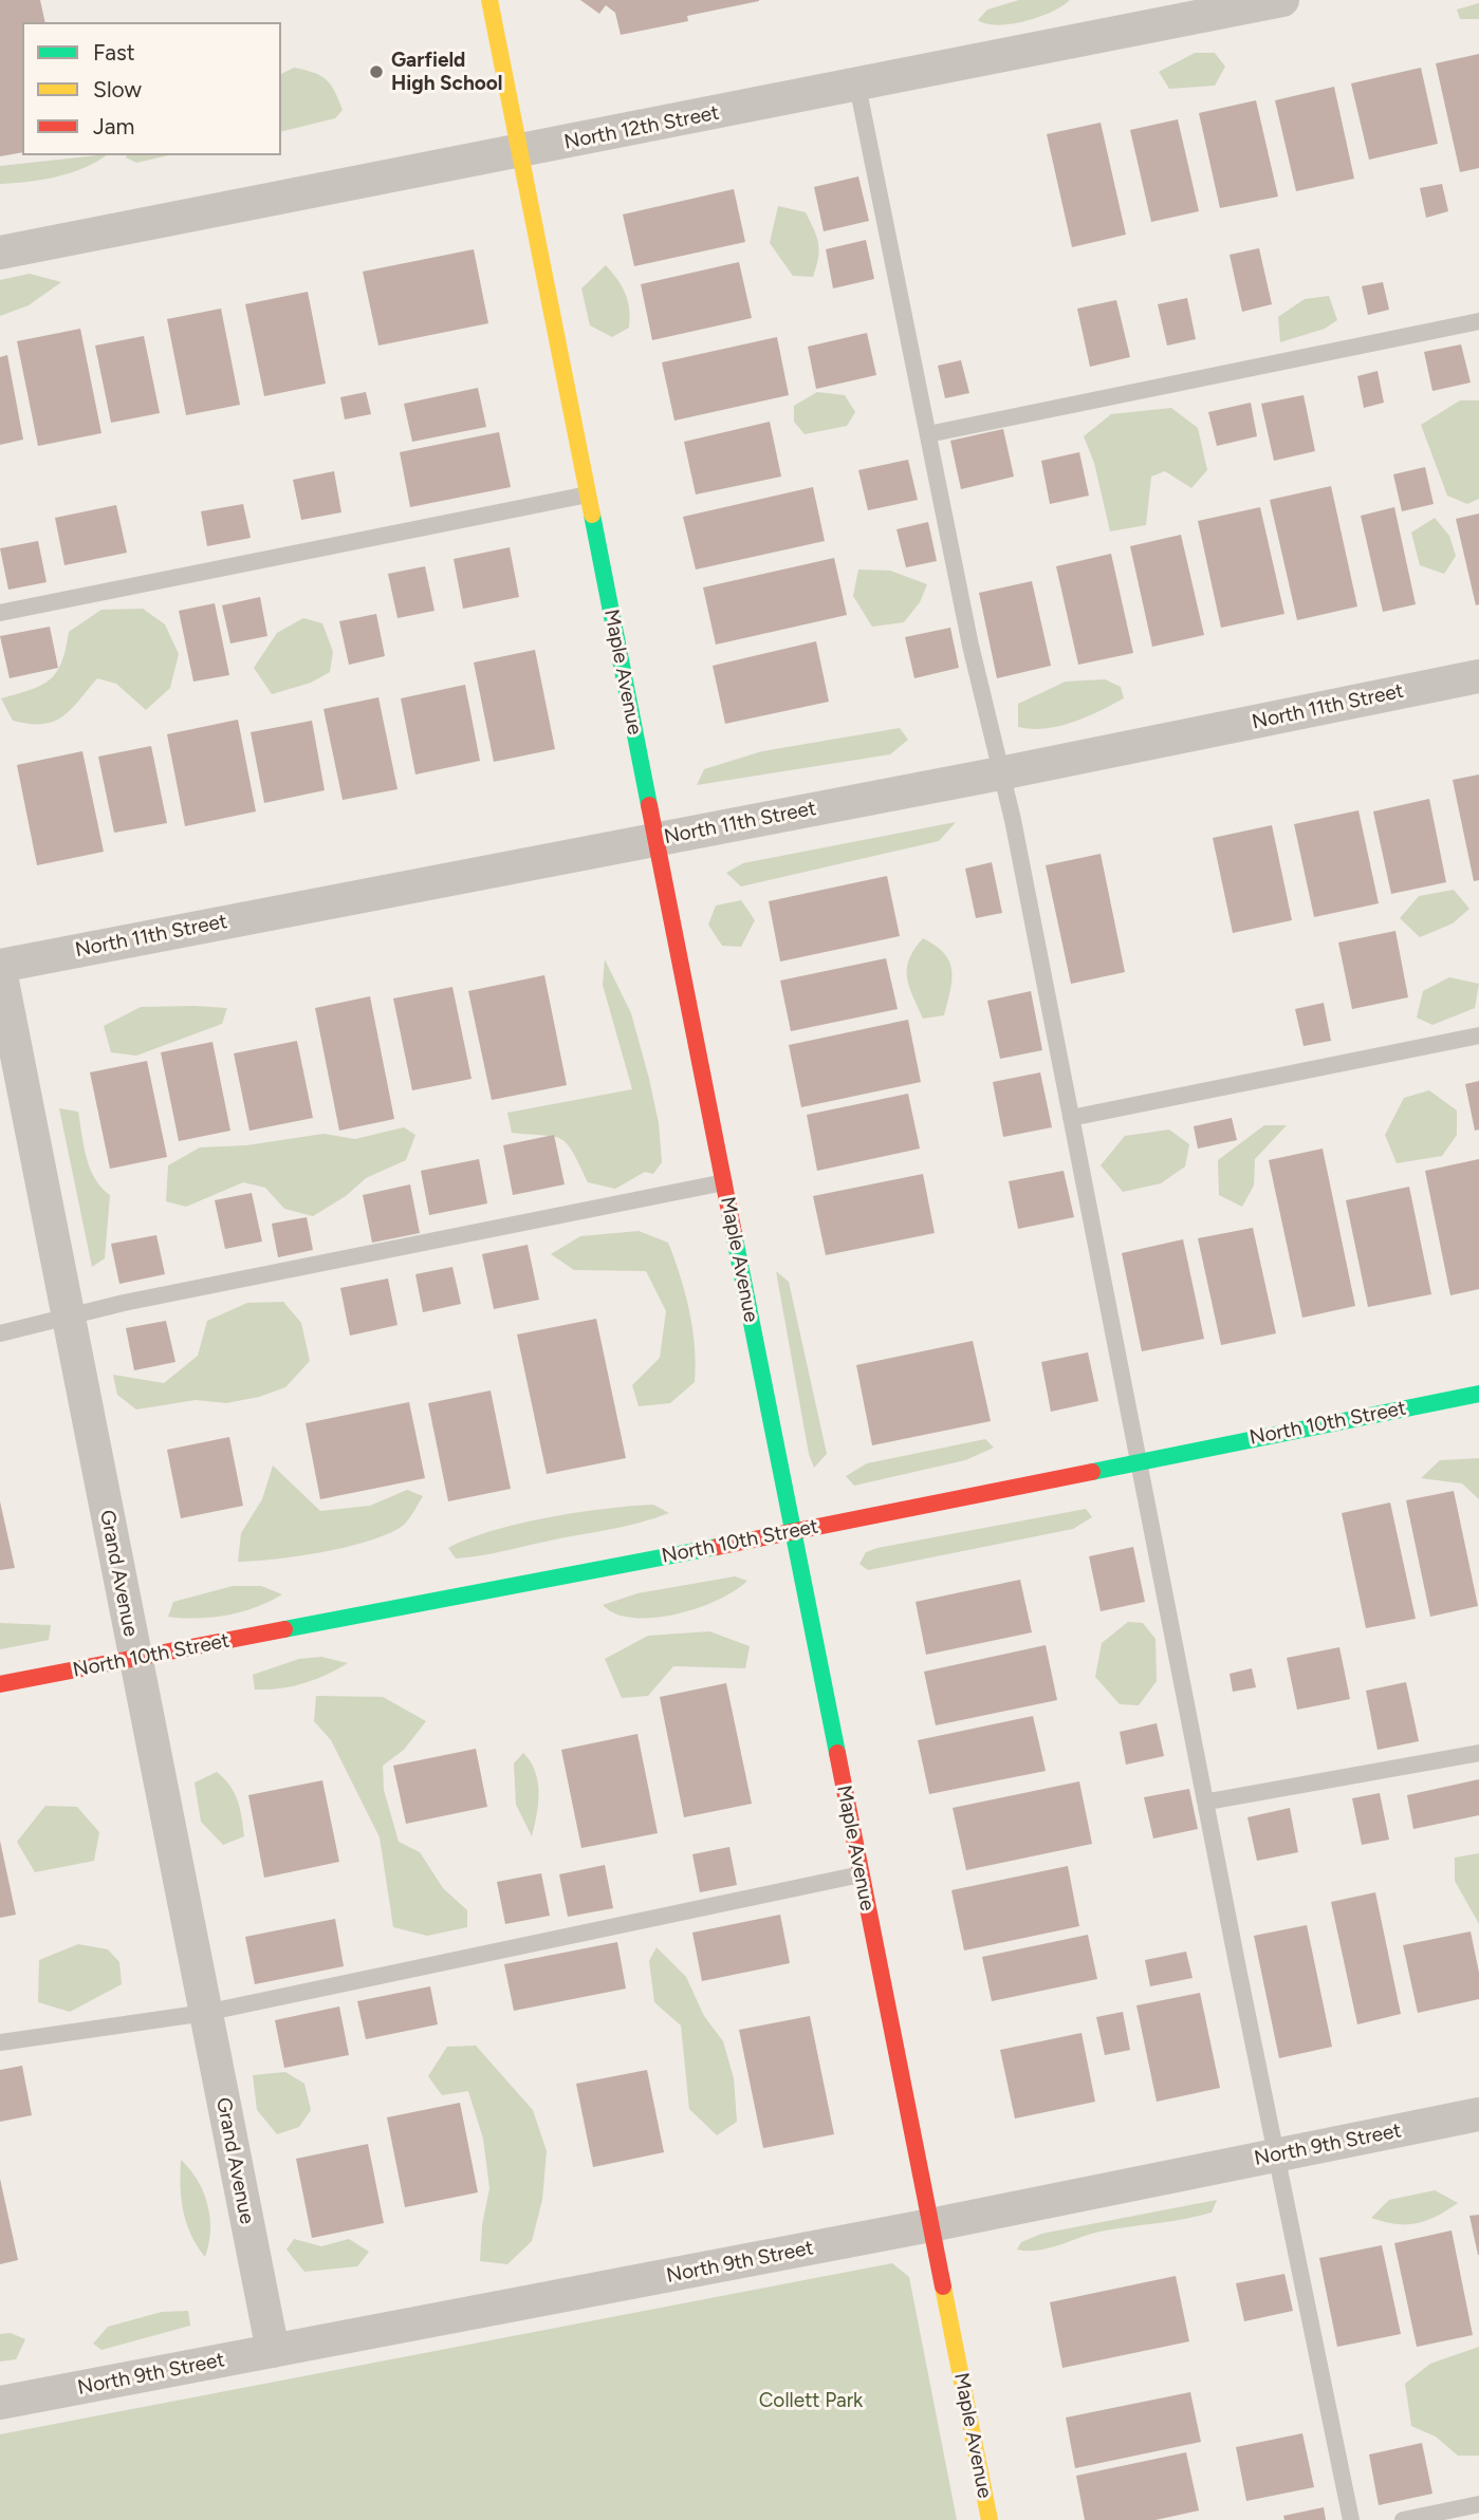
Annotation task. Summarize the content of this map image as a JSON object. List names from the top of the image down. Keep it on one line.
{"streets":{"main road":["Maple Avenue","North 10th Street"],"street":["North 12th Street","North 11th Street","Grand Avenue","North 9th Street"]},"crossings":[["North 12th Street","Maple Avenue"],["Maple Avenue","North 11th Street"],["Maple Avenue","North 10th Street"],["Maple Avenue","North 9th Street"],["North 11th Street","Grand Avenue"],["North 10th Street","Grand Avenue"],["Grand Avenue","North 9th Street"]],"parks":["Collett Park"],"places":["Garfield High School"],"legend":["Fast","Slow","Jam"]}
